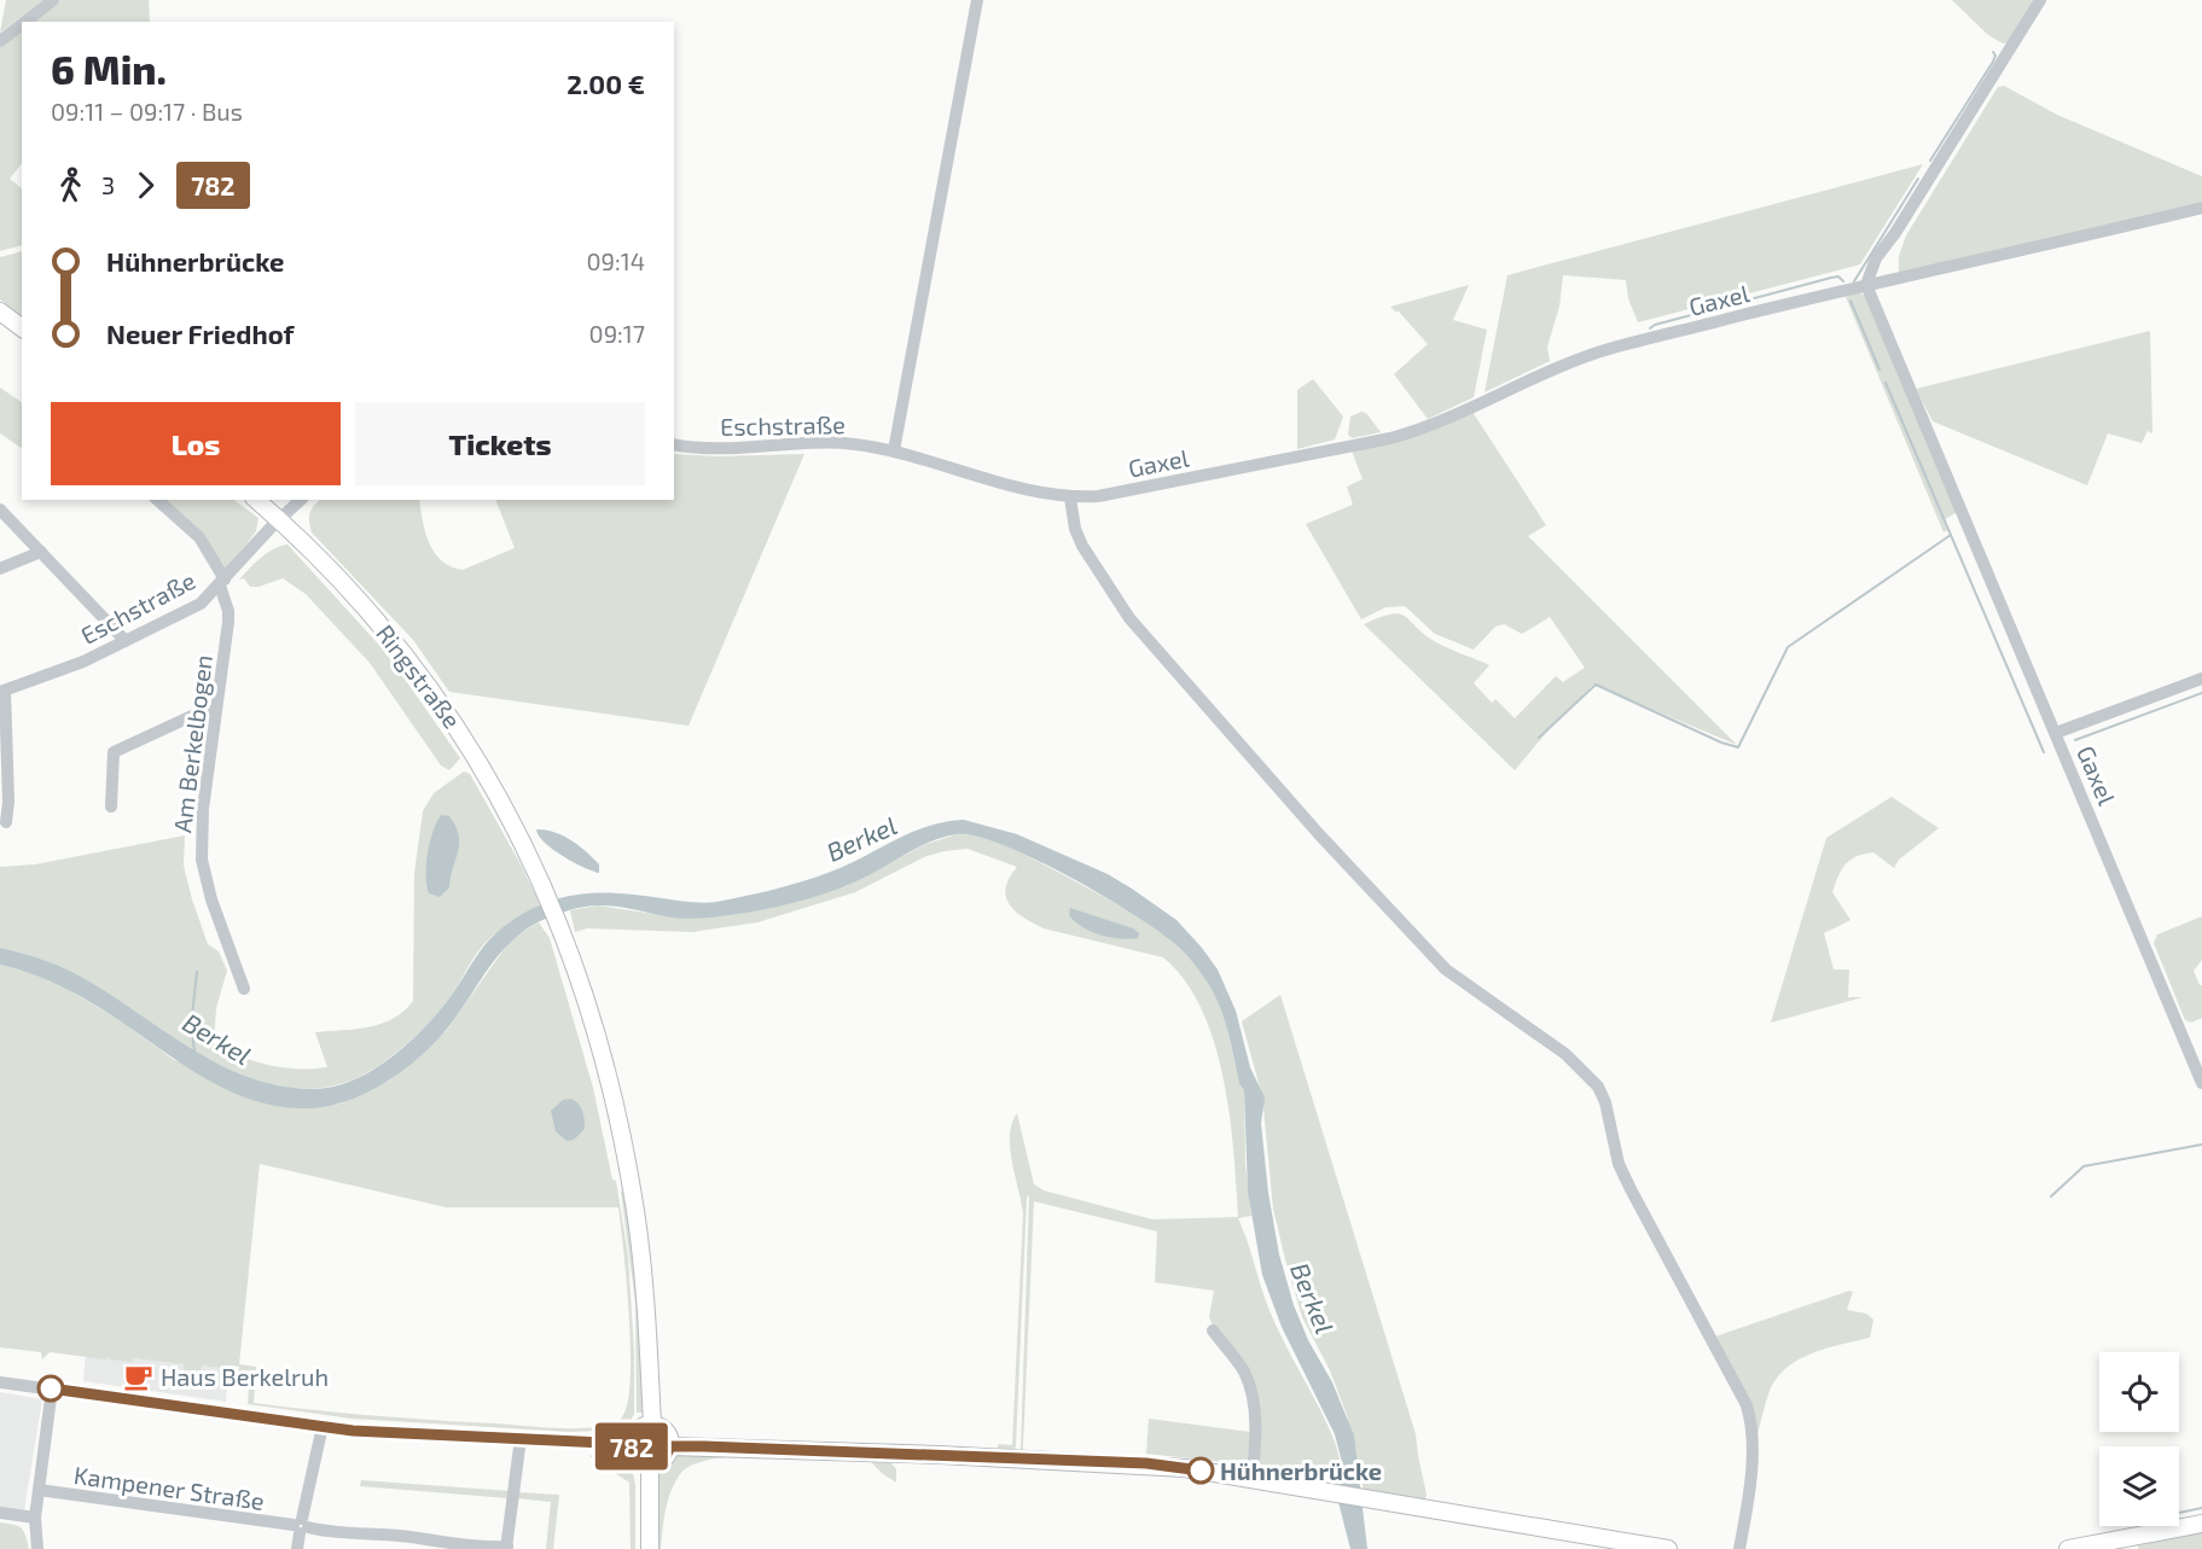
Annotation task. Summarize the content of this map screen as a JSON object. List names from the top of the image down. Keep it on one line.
{"streets":{"main road":["Ringstraße"],"street":["Gaxel","Eschstraße","Am Berkelbogen","Kampener Straße"]},"crossings":[["Gaxel","Eschstraße"],["Eschstraße","Ringstraße"],["Eschstraße","Am Berkelbogen"]],"water":["Berkel"],"places":{"cafe":["Haus Berkelruh"],"other":["Hühnerbrücke"]},"lines":["bus line 782"],"page":{"on_map":"782","heading":["6 Min.","09:11 – 09:17 · Bus","2.00 €"],"legs":["3","782"],"list":[{"name":"Hühnerbrücke","value":"09:14"},{"name":"Neuer Friedhof","value":"09:17"}],"buttons":["Los","Tickets"]}}
